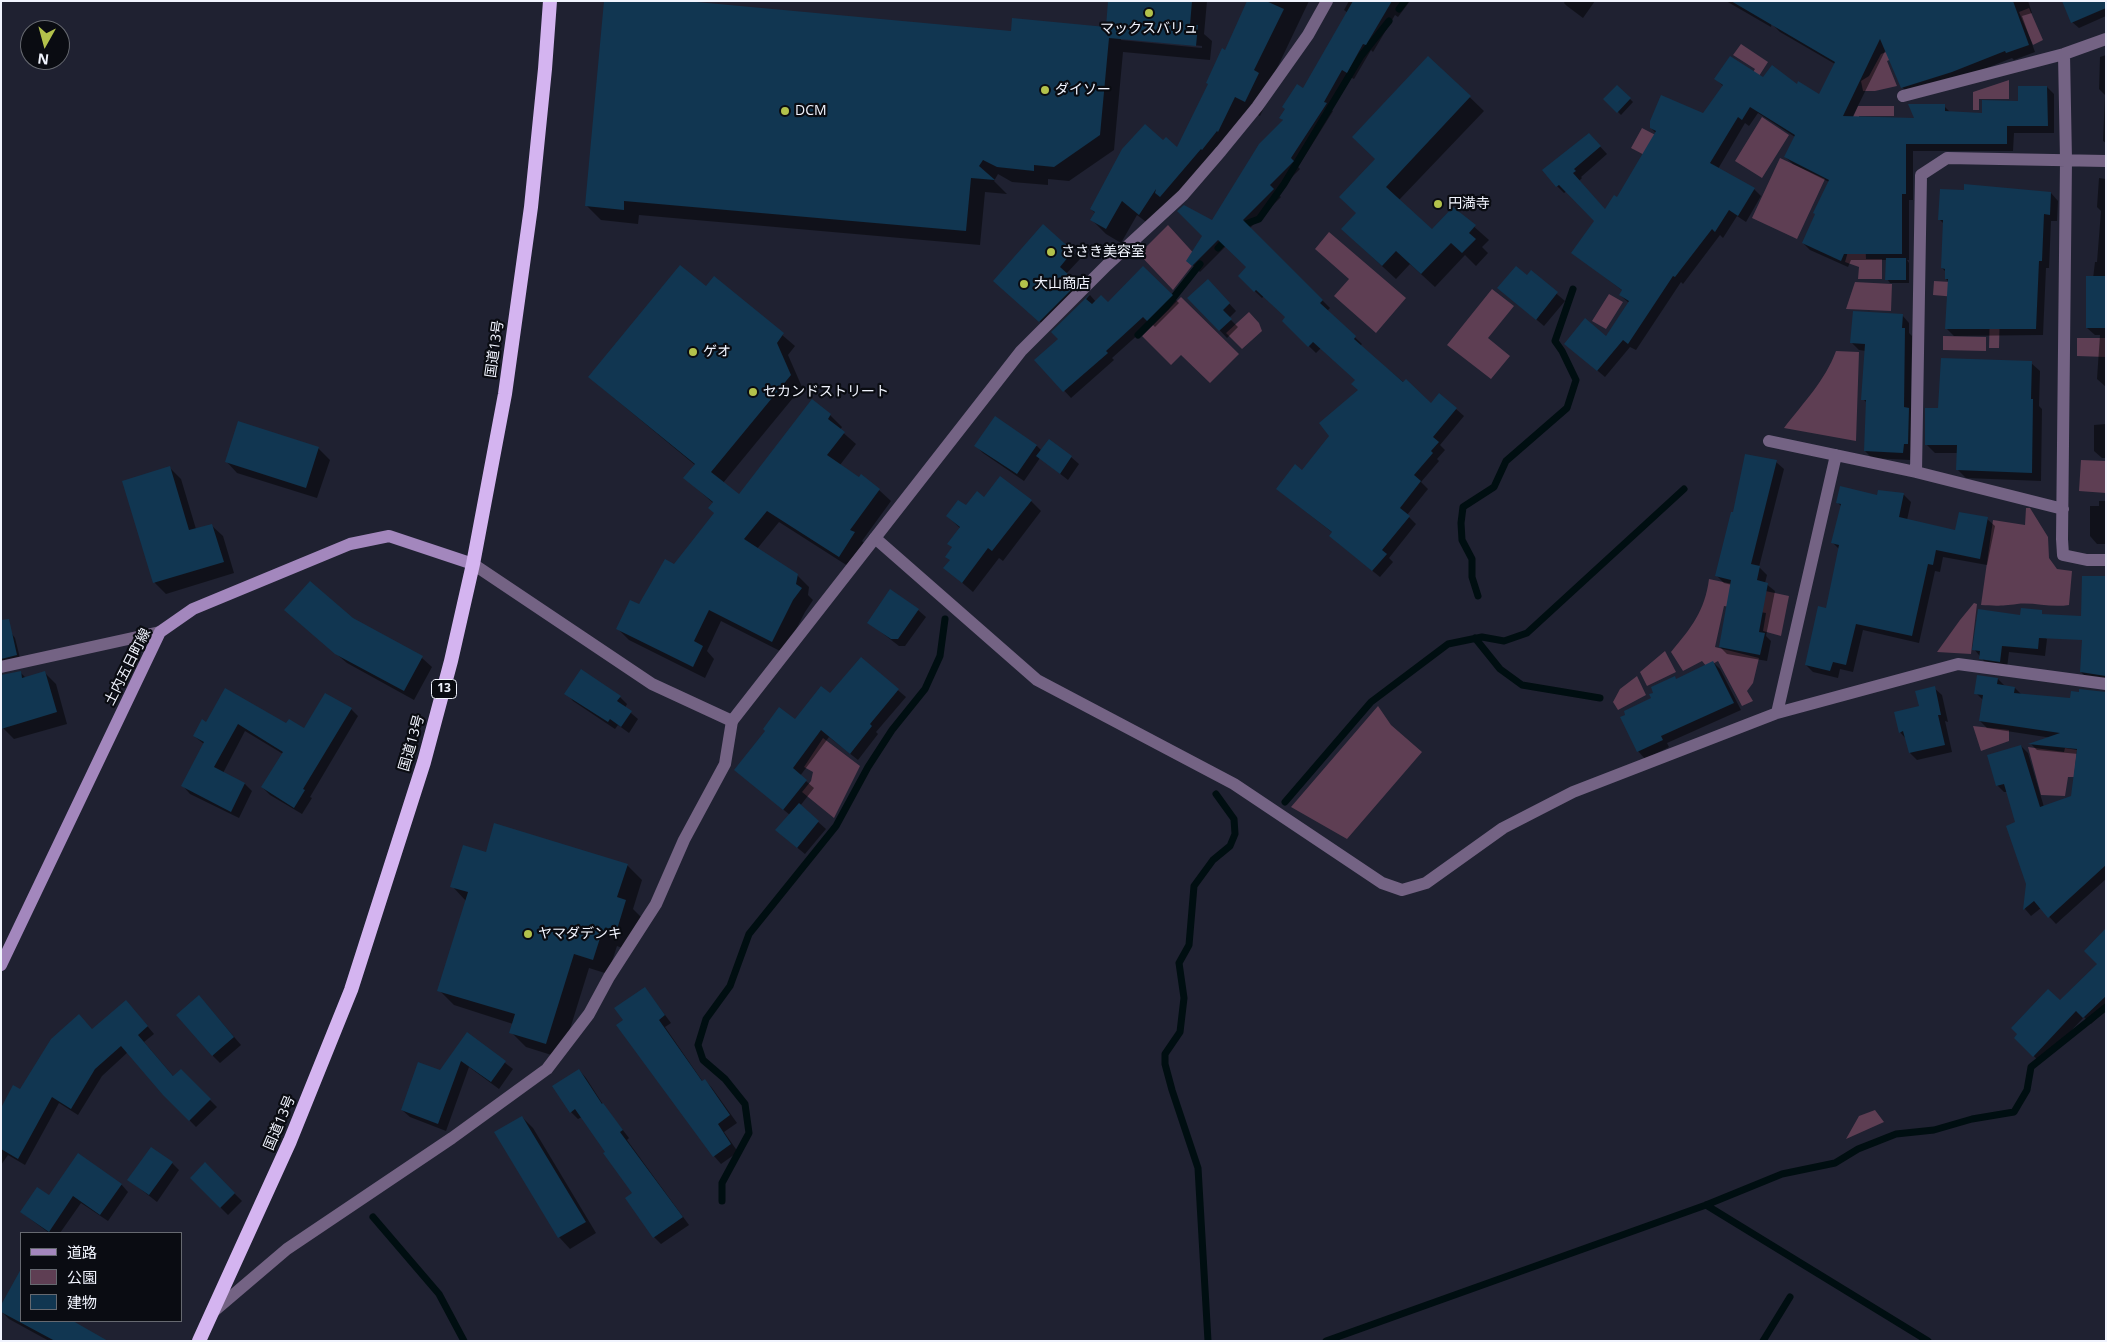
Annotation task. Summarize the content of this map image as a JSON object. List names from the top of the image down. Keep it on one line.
{"streets":{"highway":["国道13号","13"],"main road":["土内五日町線"]},"crossings":[["国道13号","土内五日町線"]],"places":["マックスバリュ","ダイソー","DCM","円満寺","ささき美容室","大山商店","ゲオ","セカンドストリート","ヤマダデンキ"],"legend":["道路","公園","建物"],"north":"bottom"}
